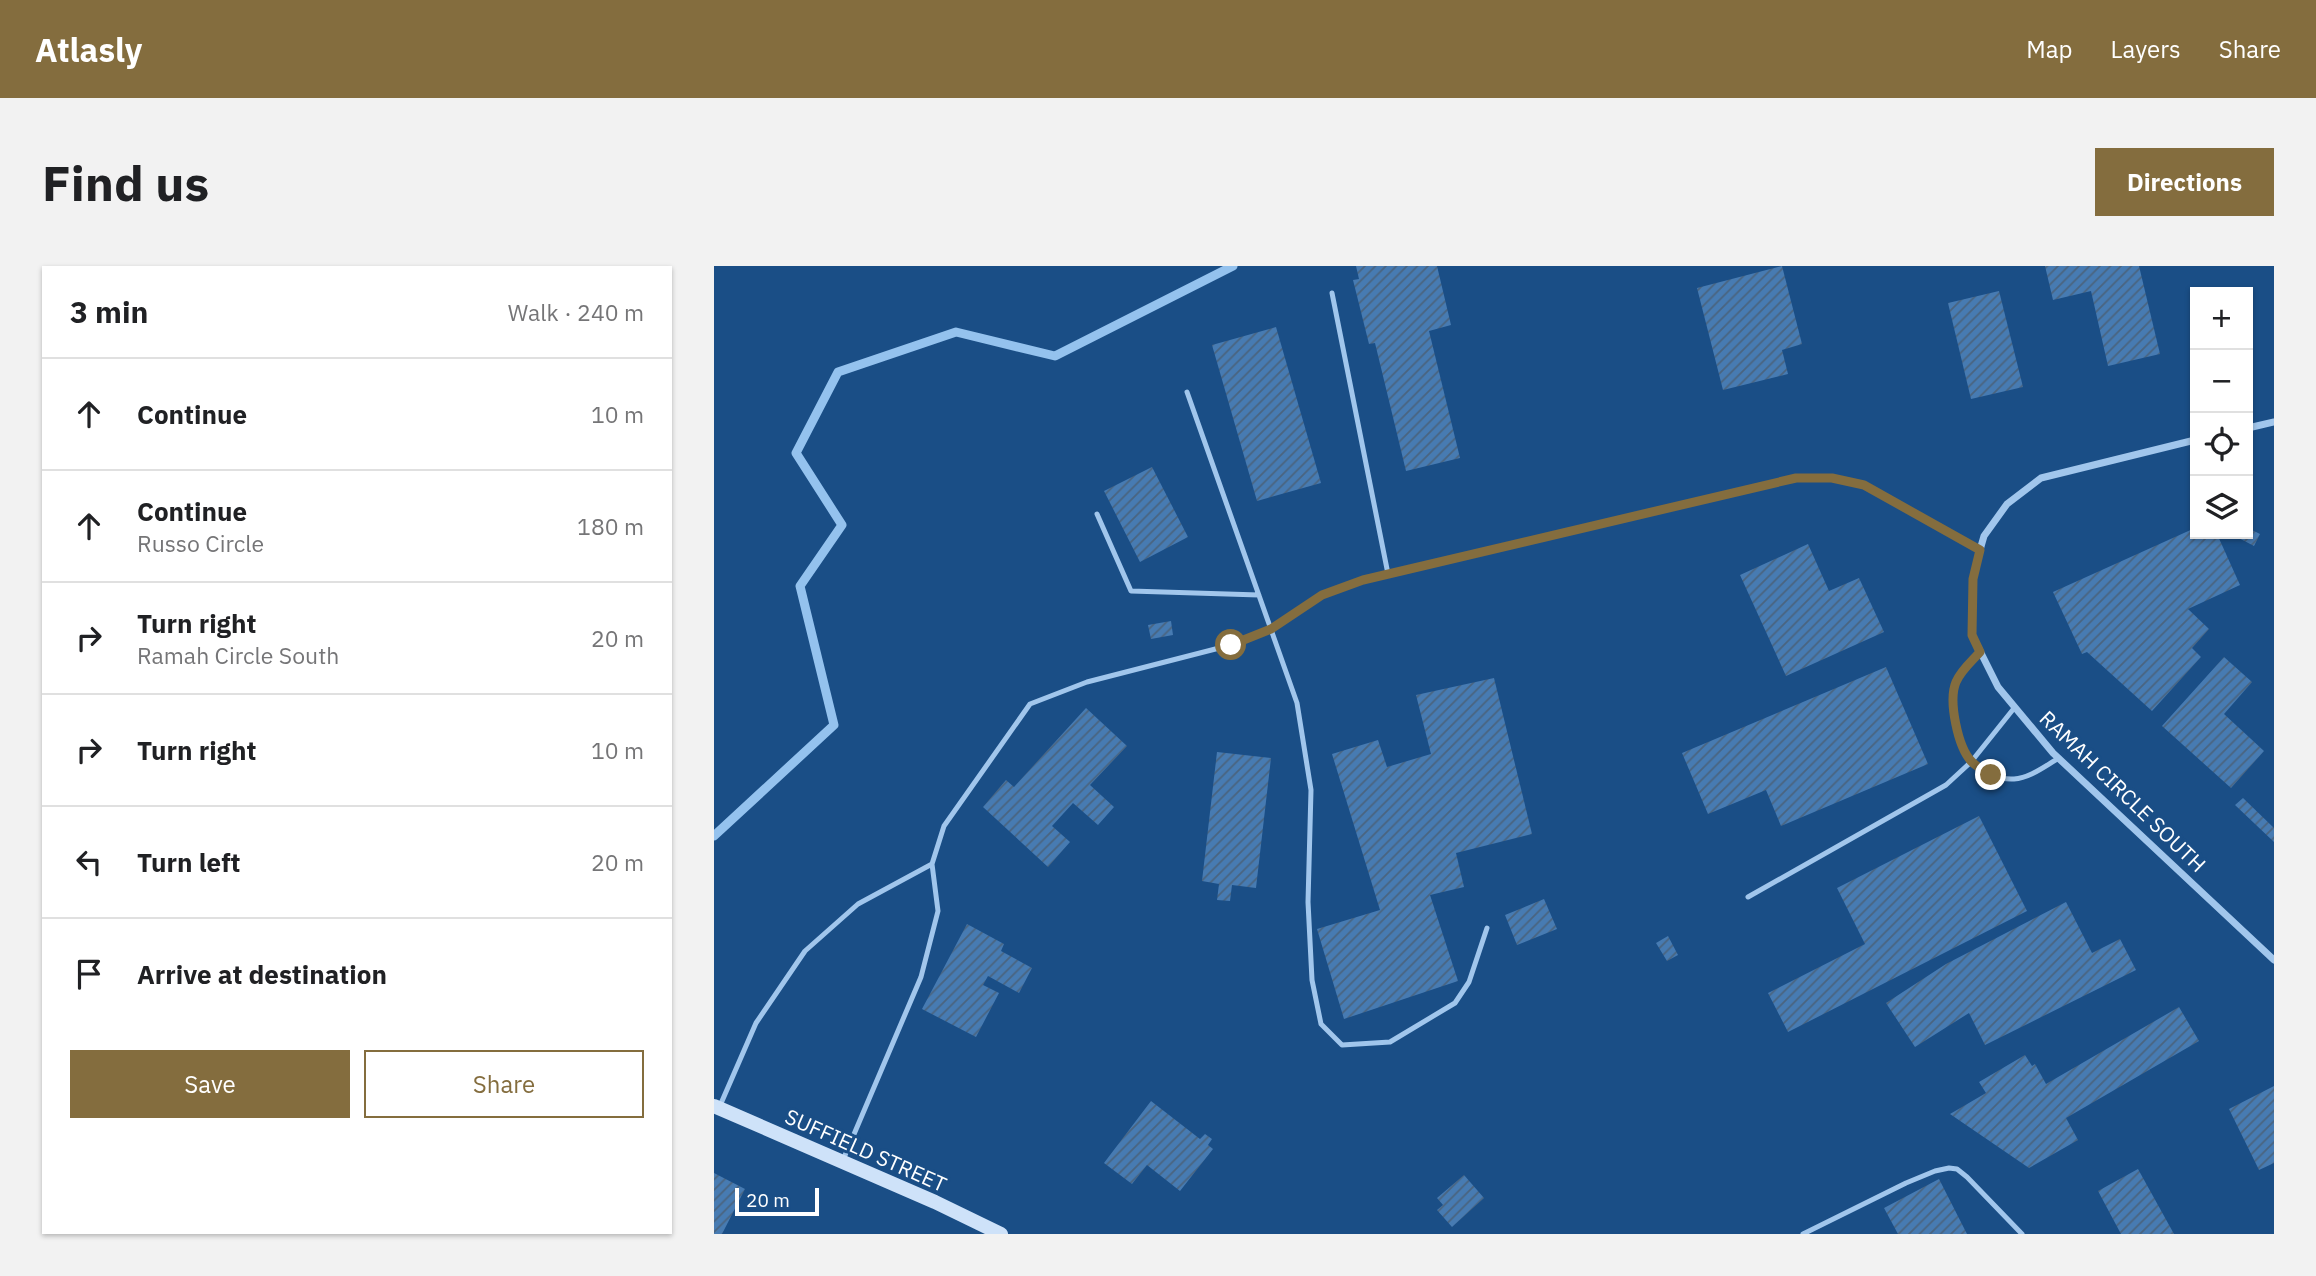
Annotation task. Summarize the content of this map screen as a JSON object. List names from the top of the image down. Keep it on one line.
{"streets":{"main road":["SUFFIELD STREET"],"street":["RAMAH CIRCLE SOUTH"]},"scale_bar":"20 m","page":{"header":"Atlasly","nav":["Map","Layers","Share"],"buttons":["Directions",["Save","Share"]],"title":"Find us","heading":["3 min","Walk · 240 m"],"map_buttons":["+","−"],"list":[["Continue","10 m"],["Continue","Russo Circle","180 m"],["Turn right","Ramah Circle South","20 m"],["Turn right","10 m"],["Turn left","20 m"],"Arrive at destination"],"scale":"20 m"}}
